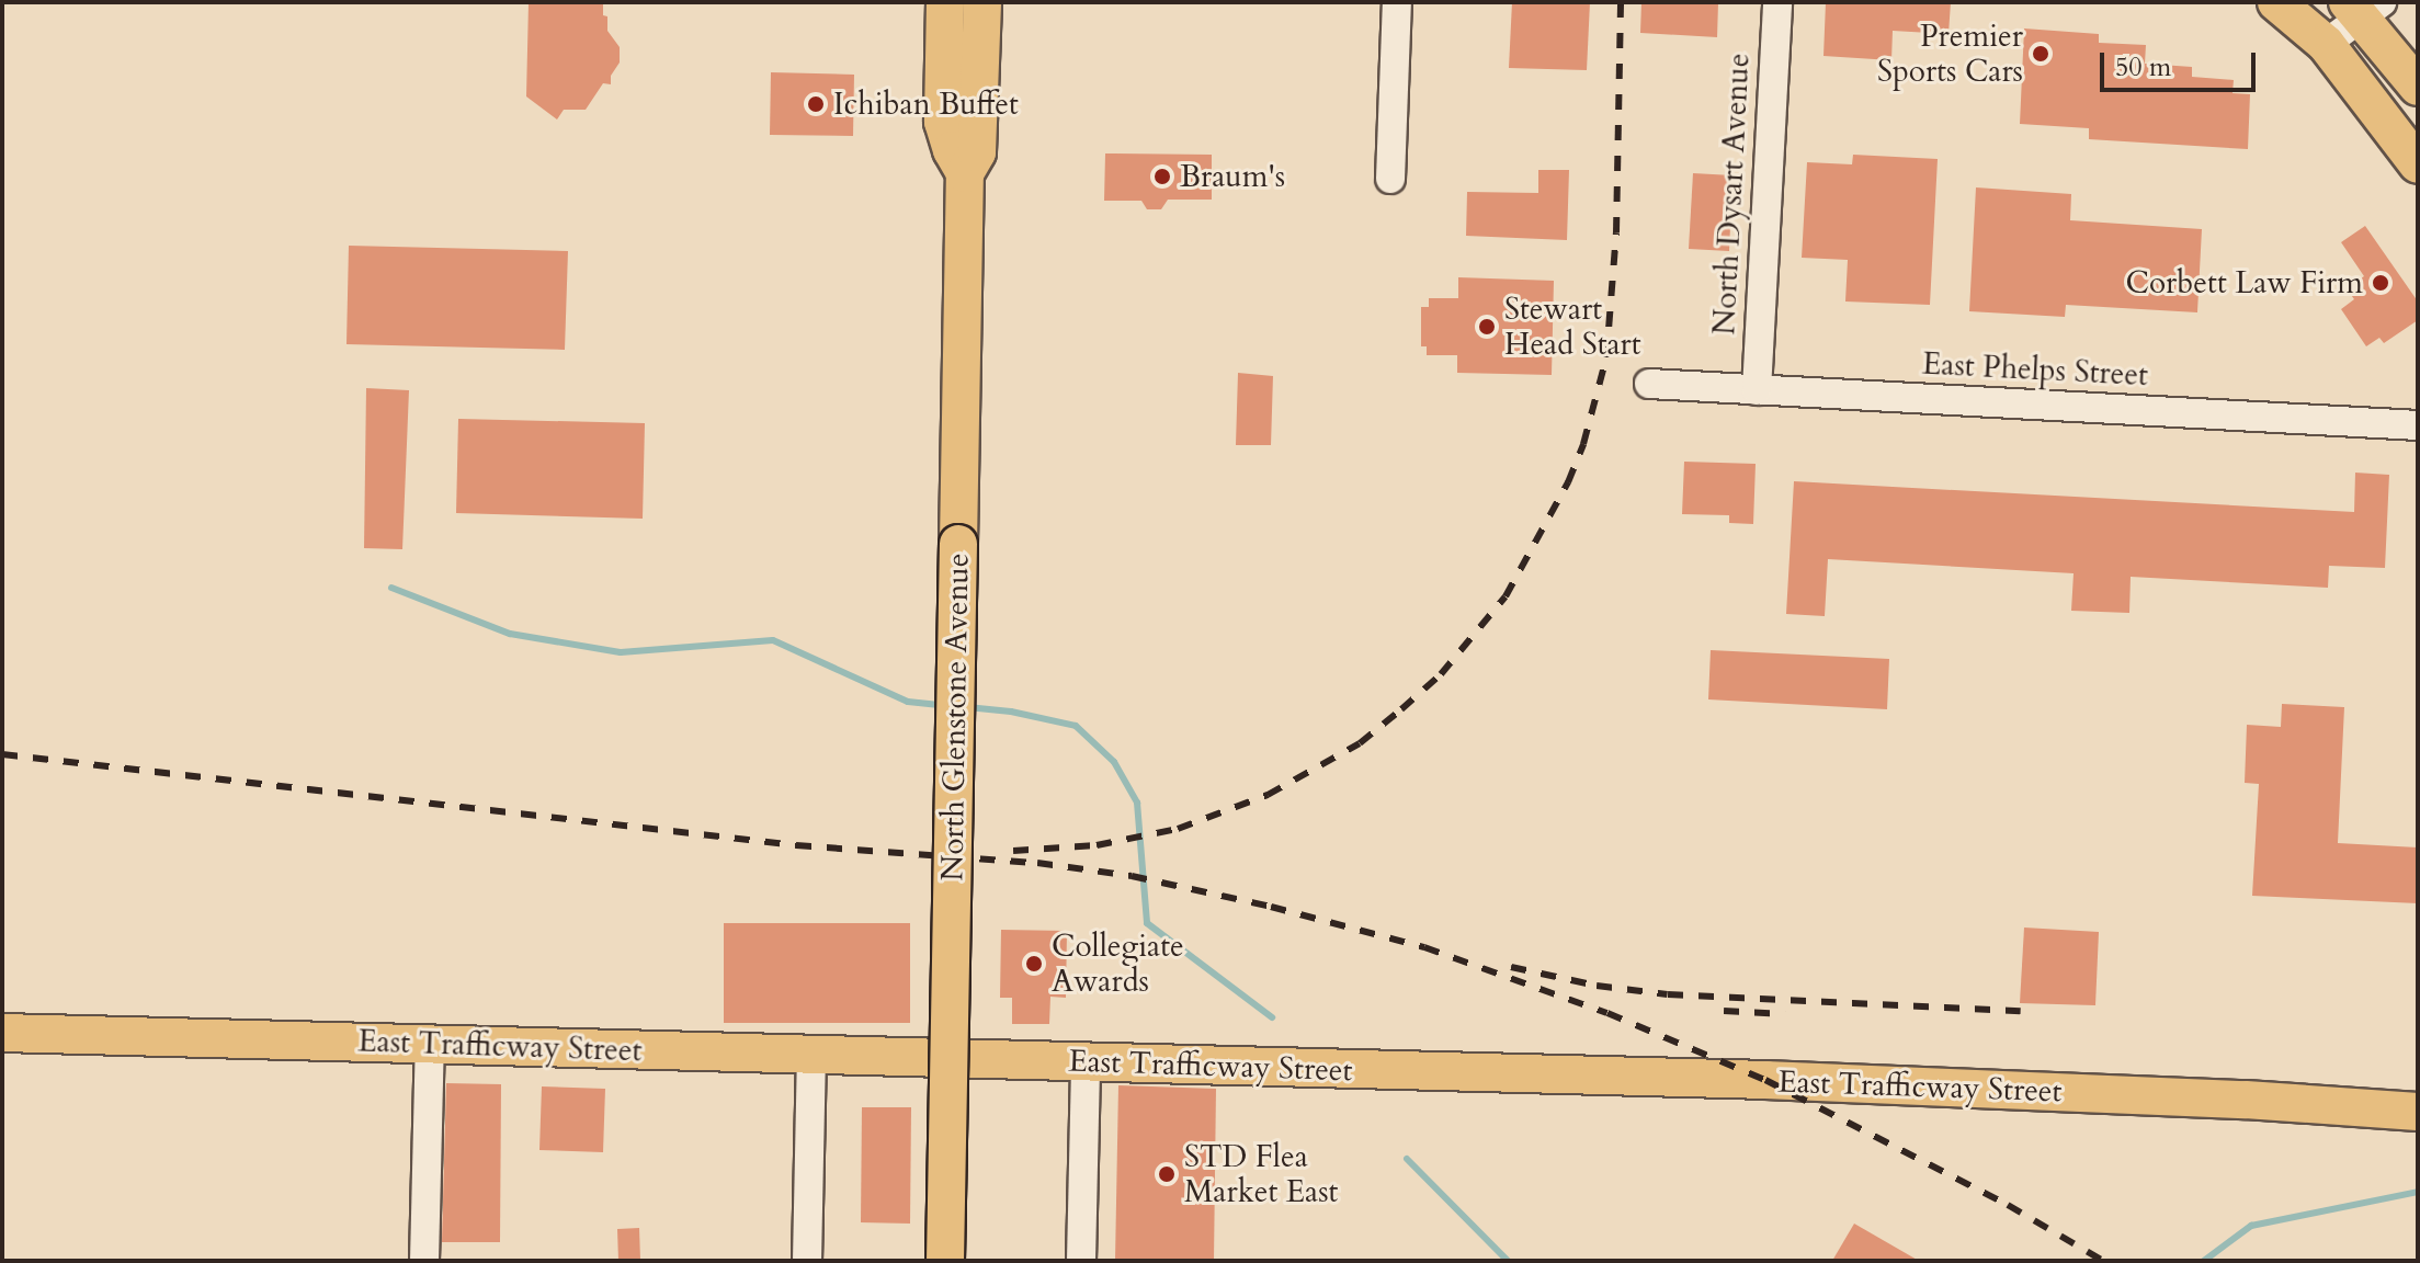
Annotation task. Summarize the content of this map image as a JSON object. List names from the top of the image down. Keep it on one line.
{"streets":{"main road":["North Glenstone Avenue","East Trafficway Street"],"street":["North Dysart Avenue","East Phelps Street"]},"crossings":[["North Dysart Avenue","East Phelps Street"]],"places":["Premier Sports Cars","Ichiban Buffet","Braum's","Corbett Law Firm","Stewart Head Start","Collegiate Awards","STD Flea Market East"],"scale_bar":"50 m"}
